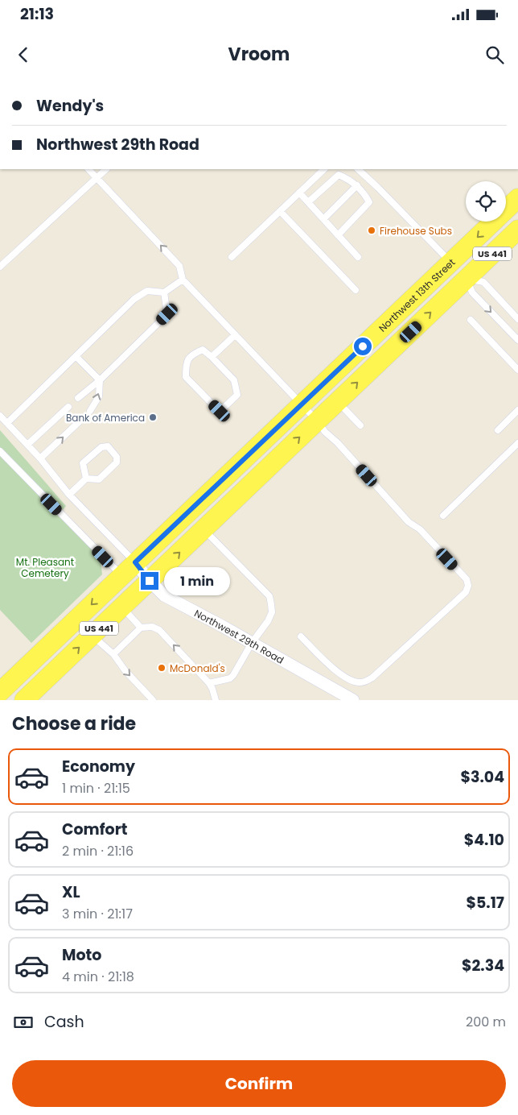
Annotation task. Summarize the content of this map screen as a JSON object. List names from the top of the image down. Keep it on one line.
{"streets":{"main road":["US 441","Northwest 13th Street"],"street":["Northwest 29th Road"]},"crossings":[["US 441","Northwest 13th Street"],["US 441","Northwest 29th Road"],["Northwest 13th Street","Northwest 29th Road"]],"parks":["Mt. Pleasant Cemetery"],"places":["Firehouse Subs","Bank of America","McDonald's"],"page":{"status":"21:13","header":"Vroom","banner":["Wendy's","Northwest 29th Road"],"bubble":"1 min","heading":"Choose a ride","list":[{"name":"Economy","note":"1 min · 21:15","value":"$3.04"},{"name":"Comfort","note":"2 min · 21:16","value":"$4.10"},{"name":"XL","note":"3 min · 21:17","value":"$5.17"},{"name":"Moto","note":"4 min · 21:18","value":"$2.34"}],"pay":["Cash","200 m"],"buttons":"Confirm"}}
